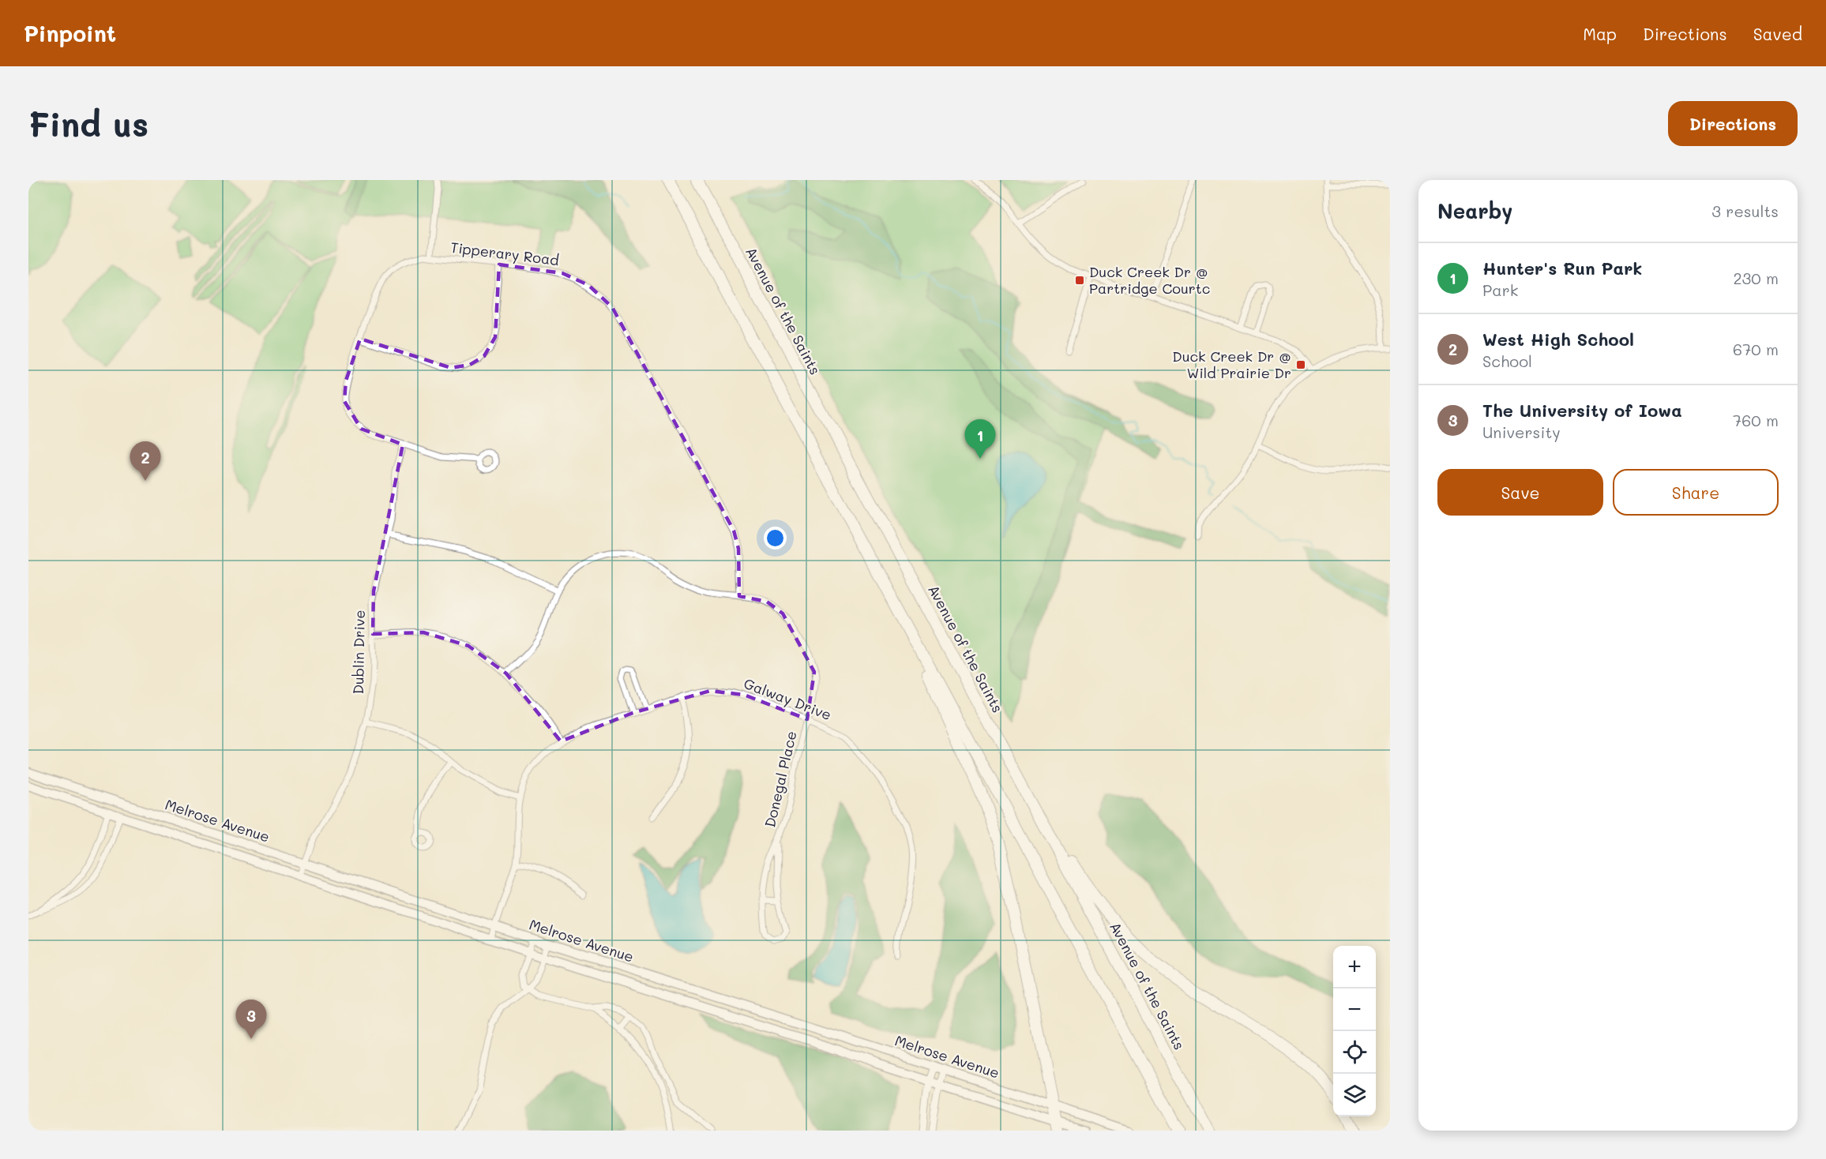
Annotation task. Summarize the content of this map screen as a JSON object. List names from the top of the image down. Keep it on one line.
{"streets":{"highway":["Avenue of the Saints"],"main road":["Melrose Avenue"],"street":["Tipperary Road","Dublin Drive","Galway Drive","Donegal Place"]},"crossings":[["Tipperary Road","Dublin Drive"],["Tipperary Road","Donegal Place"],["Dublin Drive","Melrose Avenue"],["Galway Drive","Donegal Place"],["Galway Drive","Melrose Avenue"]],"places":{"transit":["Duck Creek Dr @ Partridge Courtc","Duck Creek Dr @ Wild Prairie Dr"]},"page":{"header":"Pinpoint","nav":["Map","Directions","Saved"],"buttons":["Directions",["Save","Share"]],"title":"Find us","heading":["Nearby","3 results"],"list":[{"mark":"1","name":"Hunter's Run Park","note":"Park","value":"230 m"},{"mark":"2","name":"West High School","note":"School","value":"670 m"},{"mark":"3","name":"The University of Iowa","note":"University","value":"760 m"}],"pins":["1","2","3"],"map_buttons":["+","−"]}}
